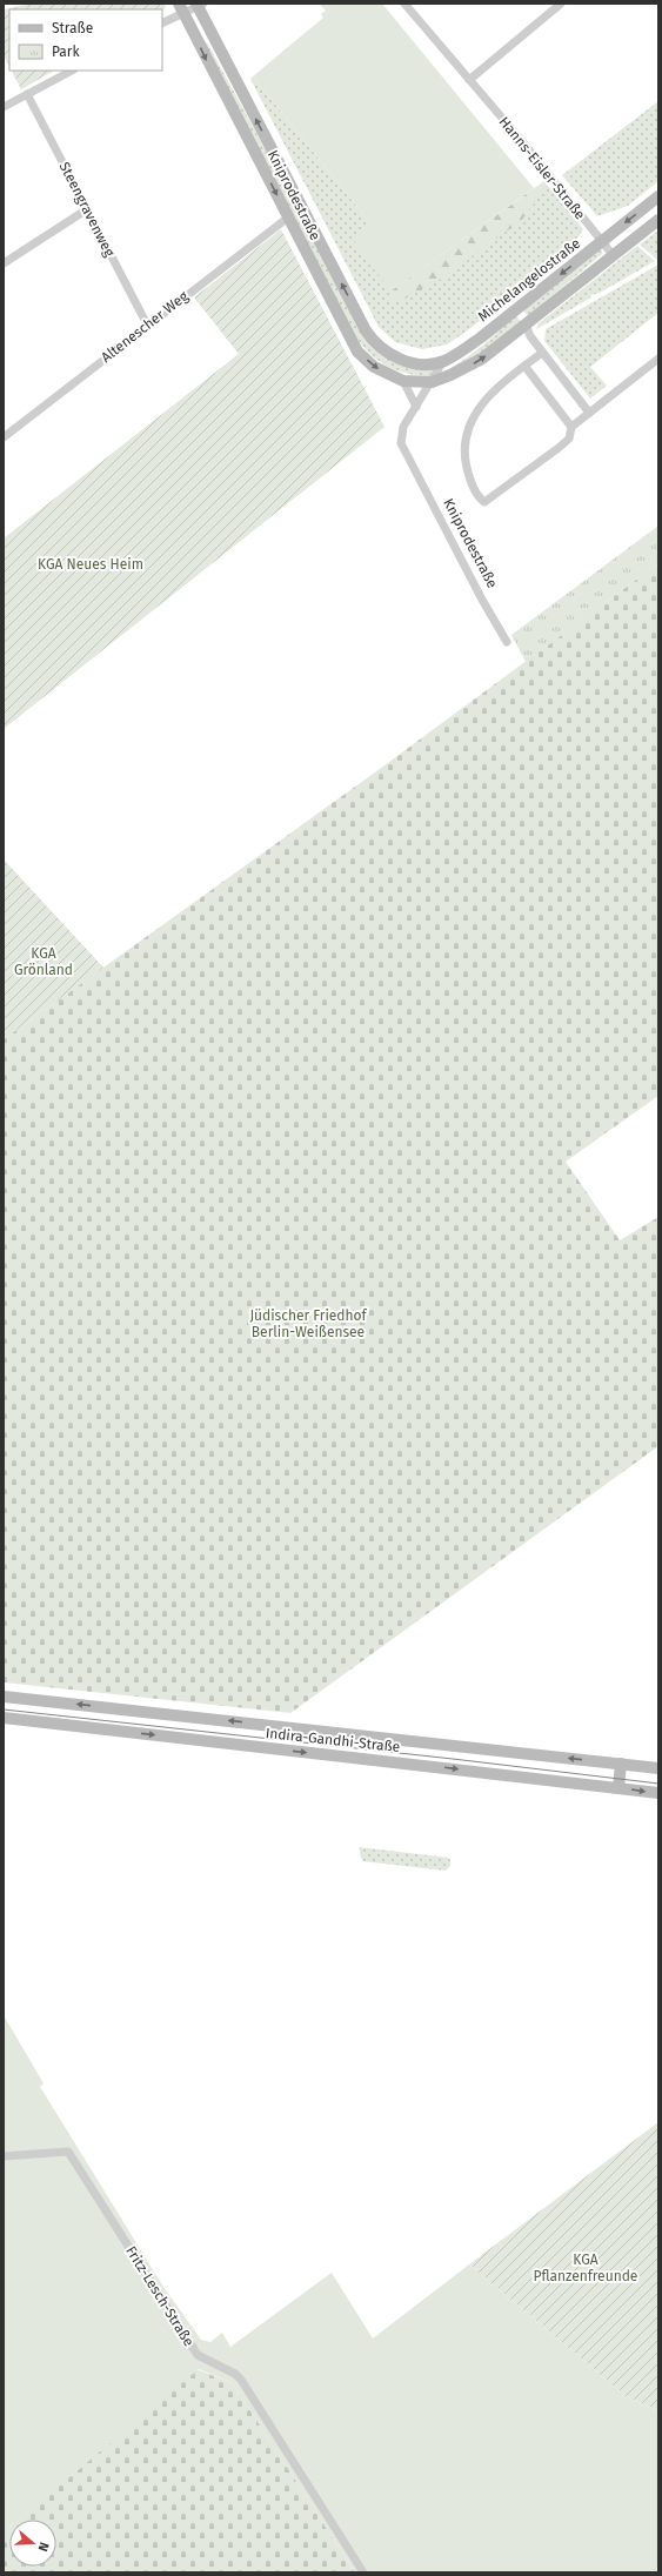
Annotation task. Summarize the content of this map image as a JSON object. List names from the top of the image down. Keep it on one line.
{"streets":{"main road":["Kniprodestraße","Michelangelostraße","Indira-Gandhi-Straße"],"street":["Hanns-Eisler-Straße","Steengravenweg","Altenescher Weg","Fritz-Lesch-Straße"]},"crossings":[["Hanns-Eisler-Straße","Michelangelostraße"],["Kniprodestraße","Michelangelostraße"],["Kniprodestraße","Altenescher Weg"],["Steengravenweg","Altenescher Weg"]],"parks":["KGA Neues Heim","KGA Grönland","Jüdischer Friedhof Berlin-Weißensee","KGA Pflanzenfreunde"],"legend":["Straße","Park"],"north":"right"}
